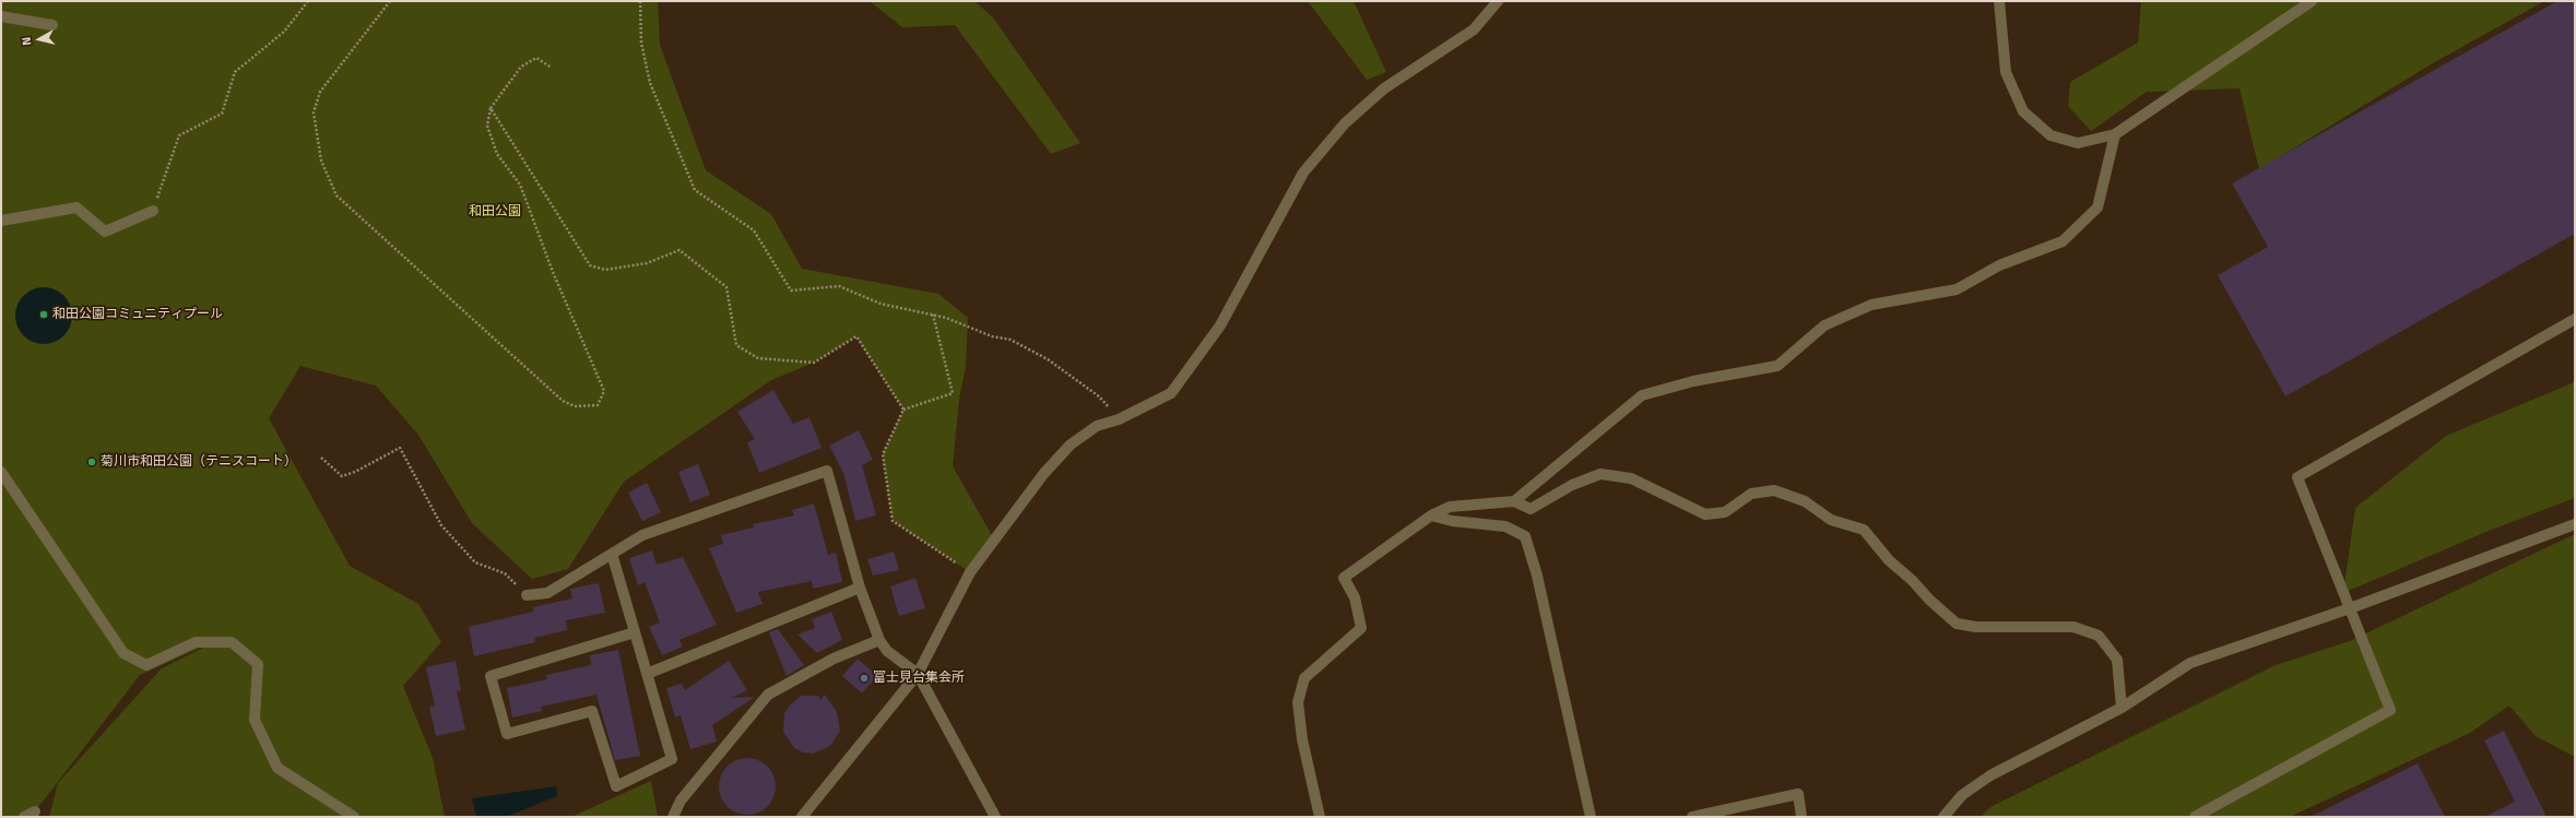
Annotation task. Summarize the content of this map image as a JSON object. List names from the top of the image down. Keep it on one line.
{"parks":["和田公園"],"places":["和田公園コミュニティプール","菊川市和田公園（テニスコート）","富士見台集会所"],"north":"left"}
